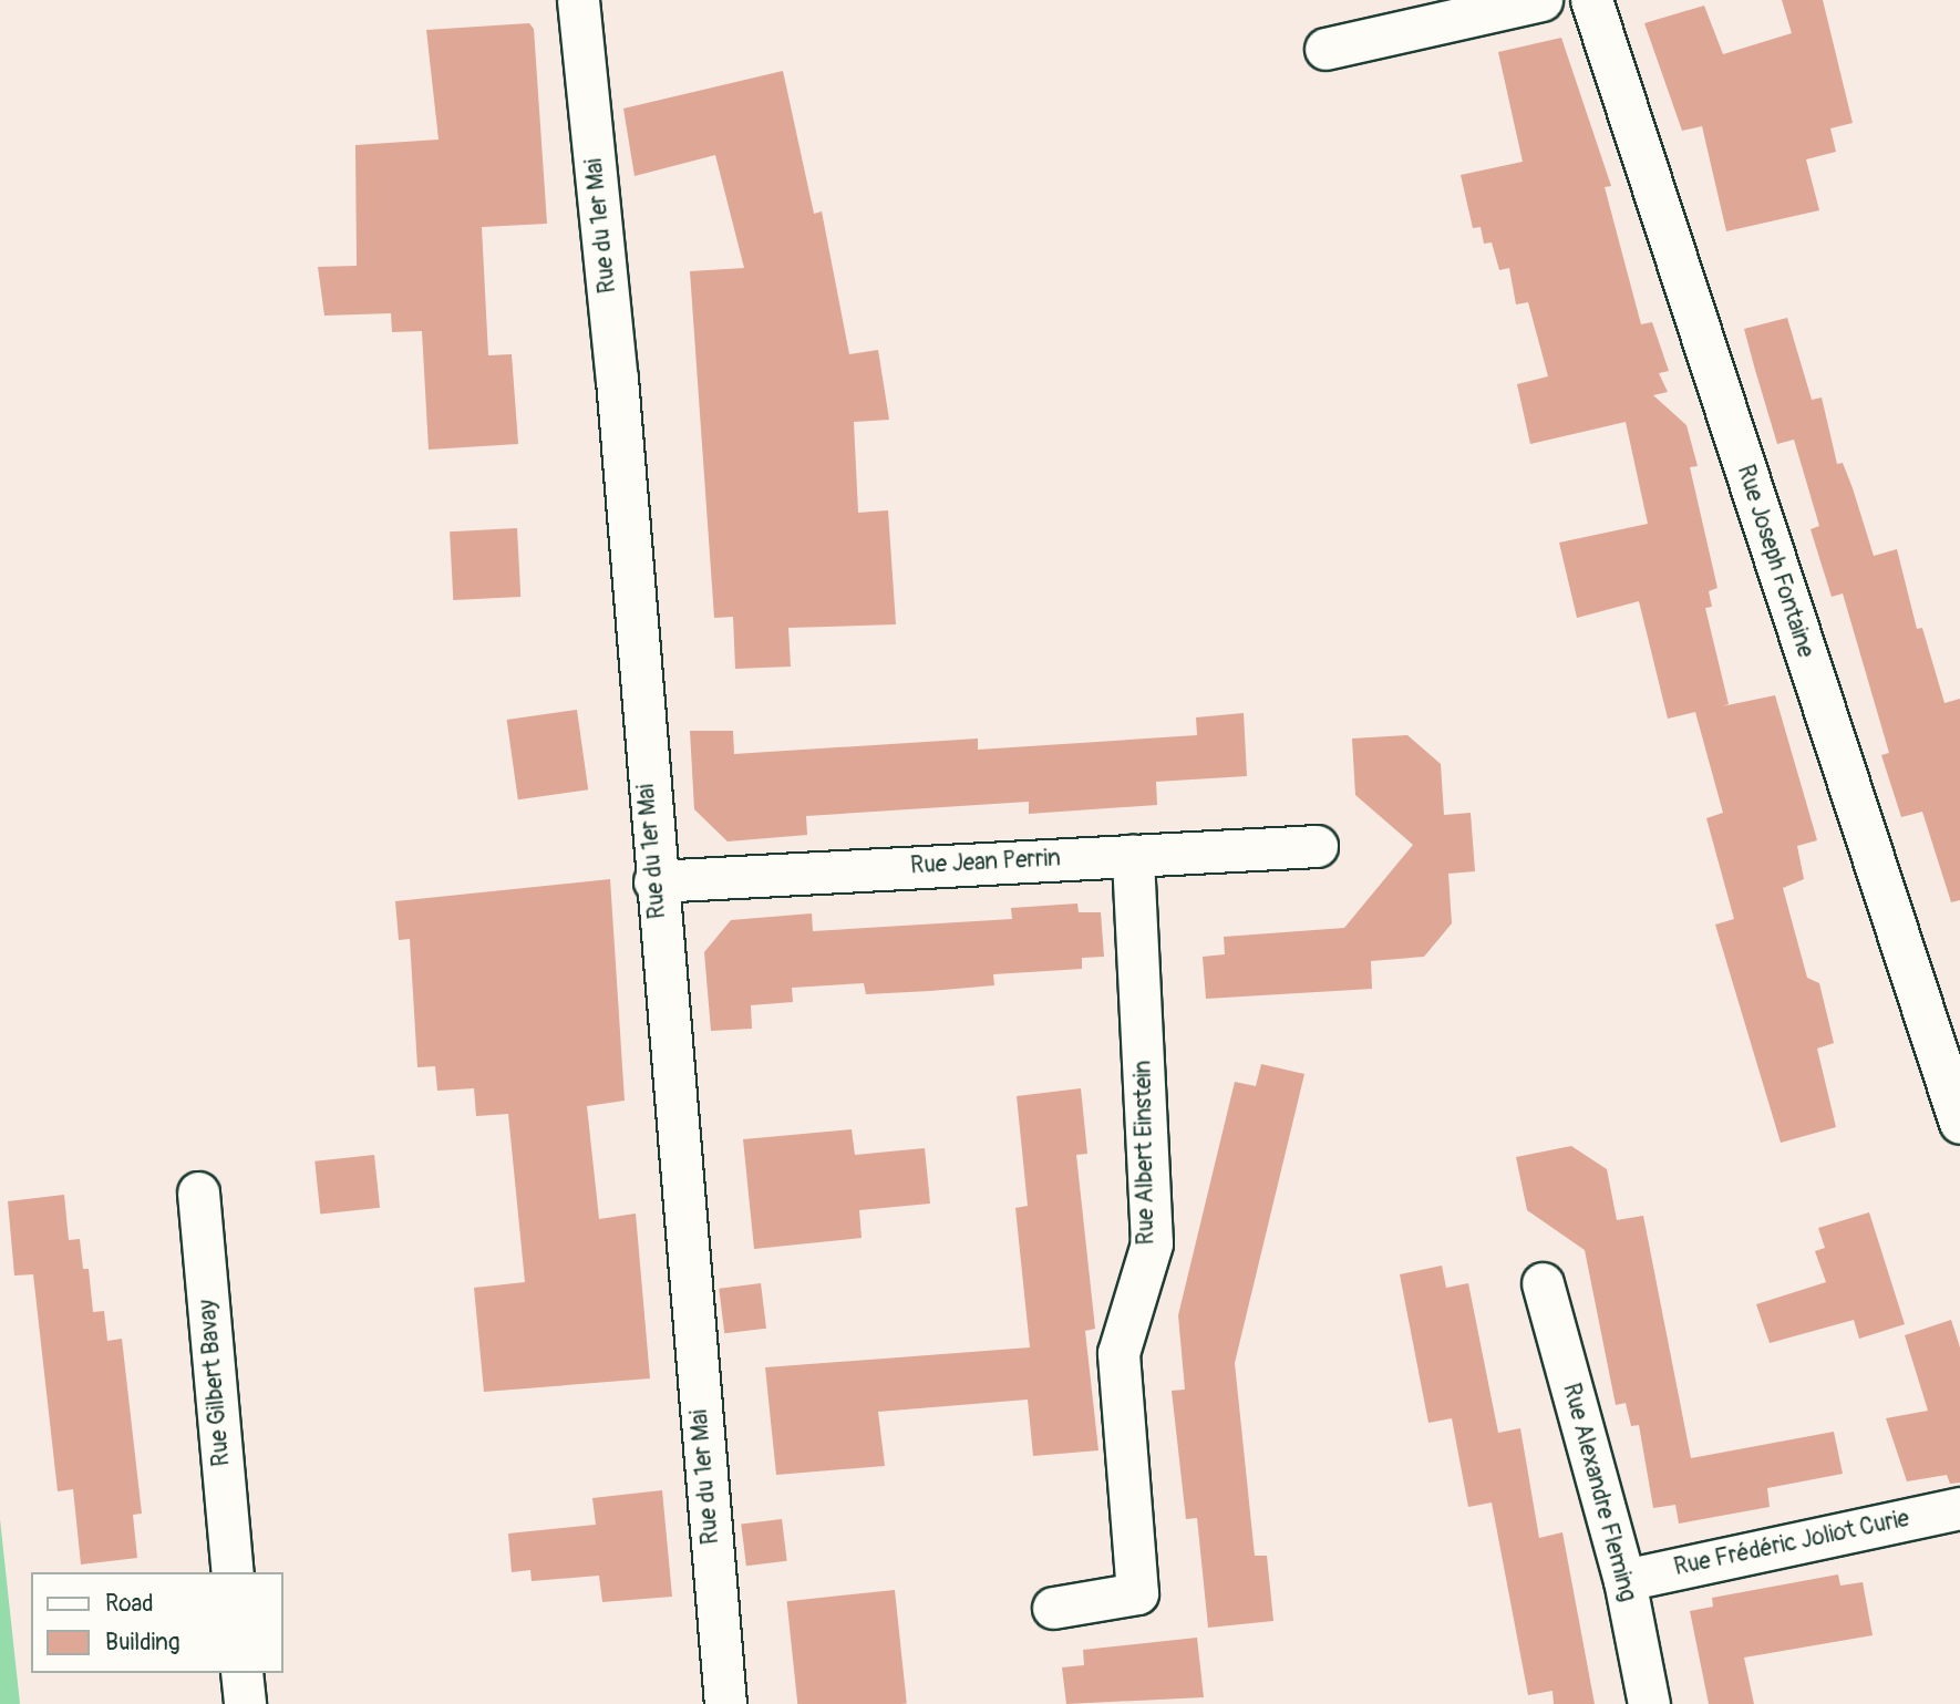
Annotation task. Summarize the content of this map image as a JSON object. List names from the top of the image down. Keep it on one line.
{"streets":{"street":["Rue du 1er Mai","Rue Joseph Fontaine","Rue Jean Perrin","Rue Albert Einstein","Rue Gilbert Bavay","Rue Alexandre Fleming","Rue Frédéric Joliot Curie"]},"crossings":[["Rue du 1er Mai","Rue Jean Perrin"],["Rue Jean Perrin","Rue Albert Einstein"],["Rue Alexandre Fleming","Rue Frédéric Joliot Curie"]],"legend":["Road","Building"]}
